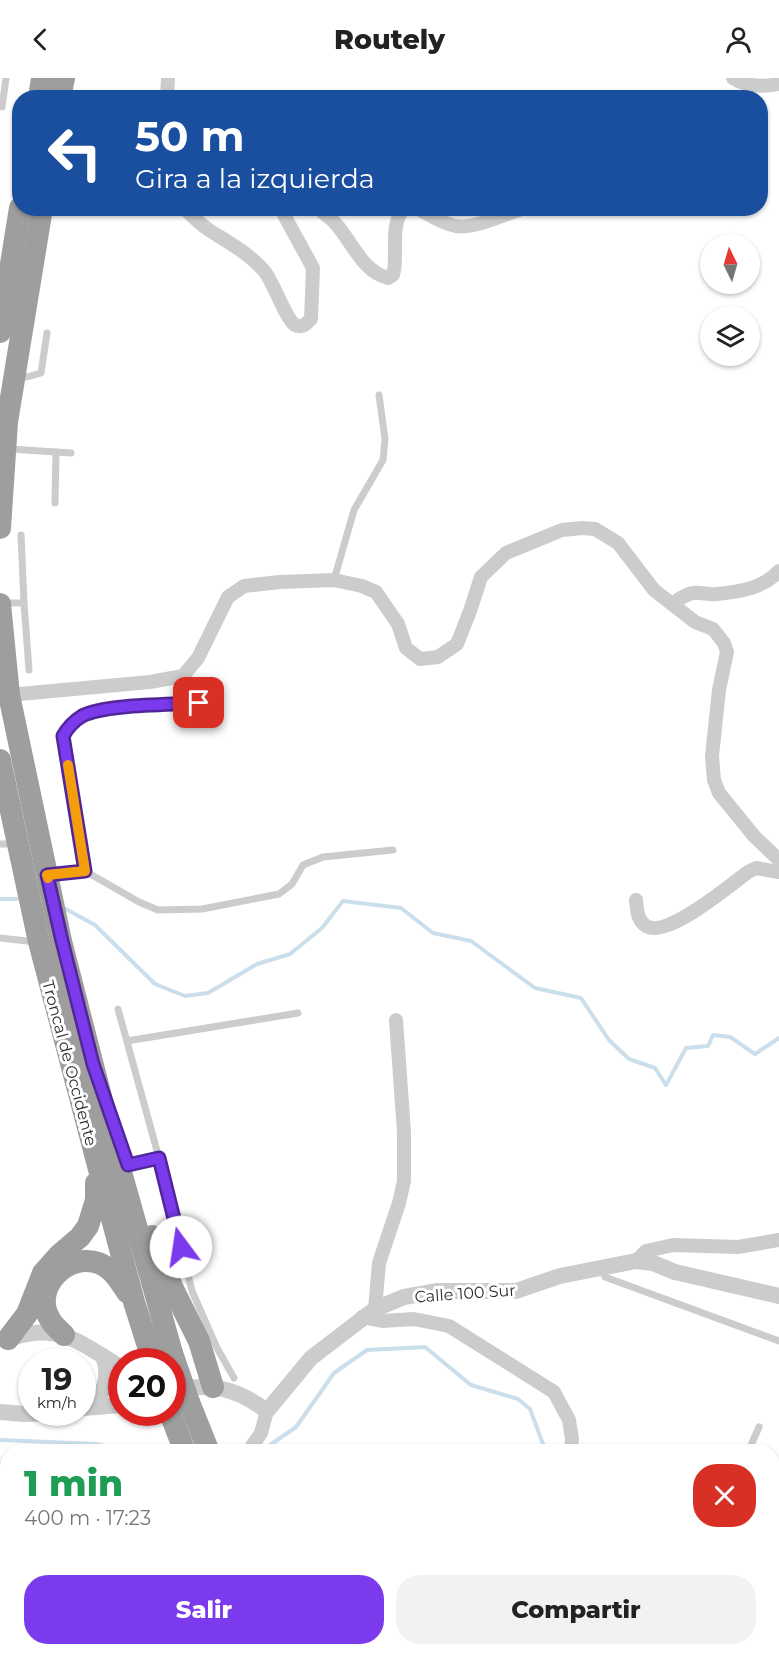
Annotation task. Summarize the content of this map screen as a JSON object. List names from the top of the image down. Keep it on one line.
{"streets":{"highway":["Troncal de Occidente"],"street":["Calle 100 Sur"]},"north":"top","page":{"header":"Routely","turn":["50 m","Gira a la izquierda"],"speed":"19 km/h","limit":"20","heading":["1 min","400 m · 17:23"],"buttons":["Salir","Compartir"]}}
